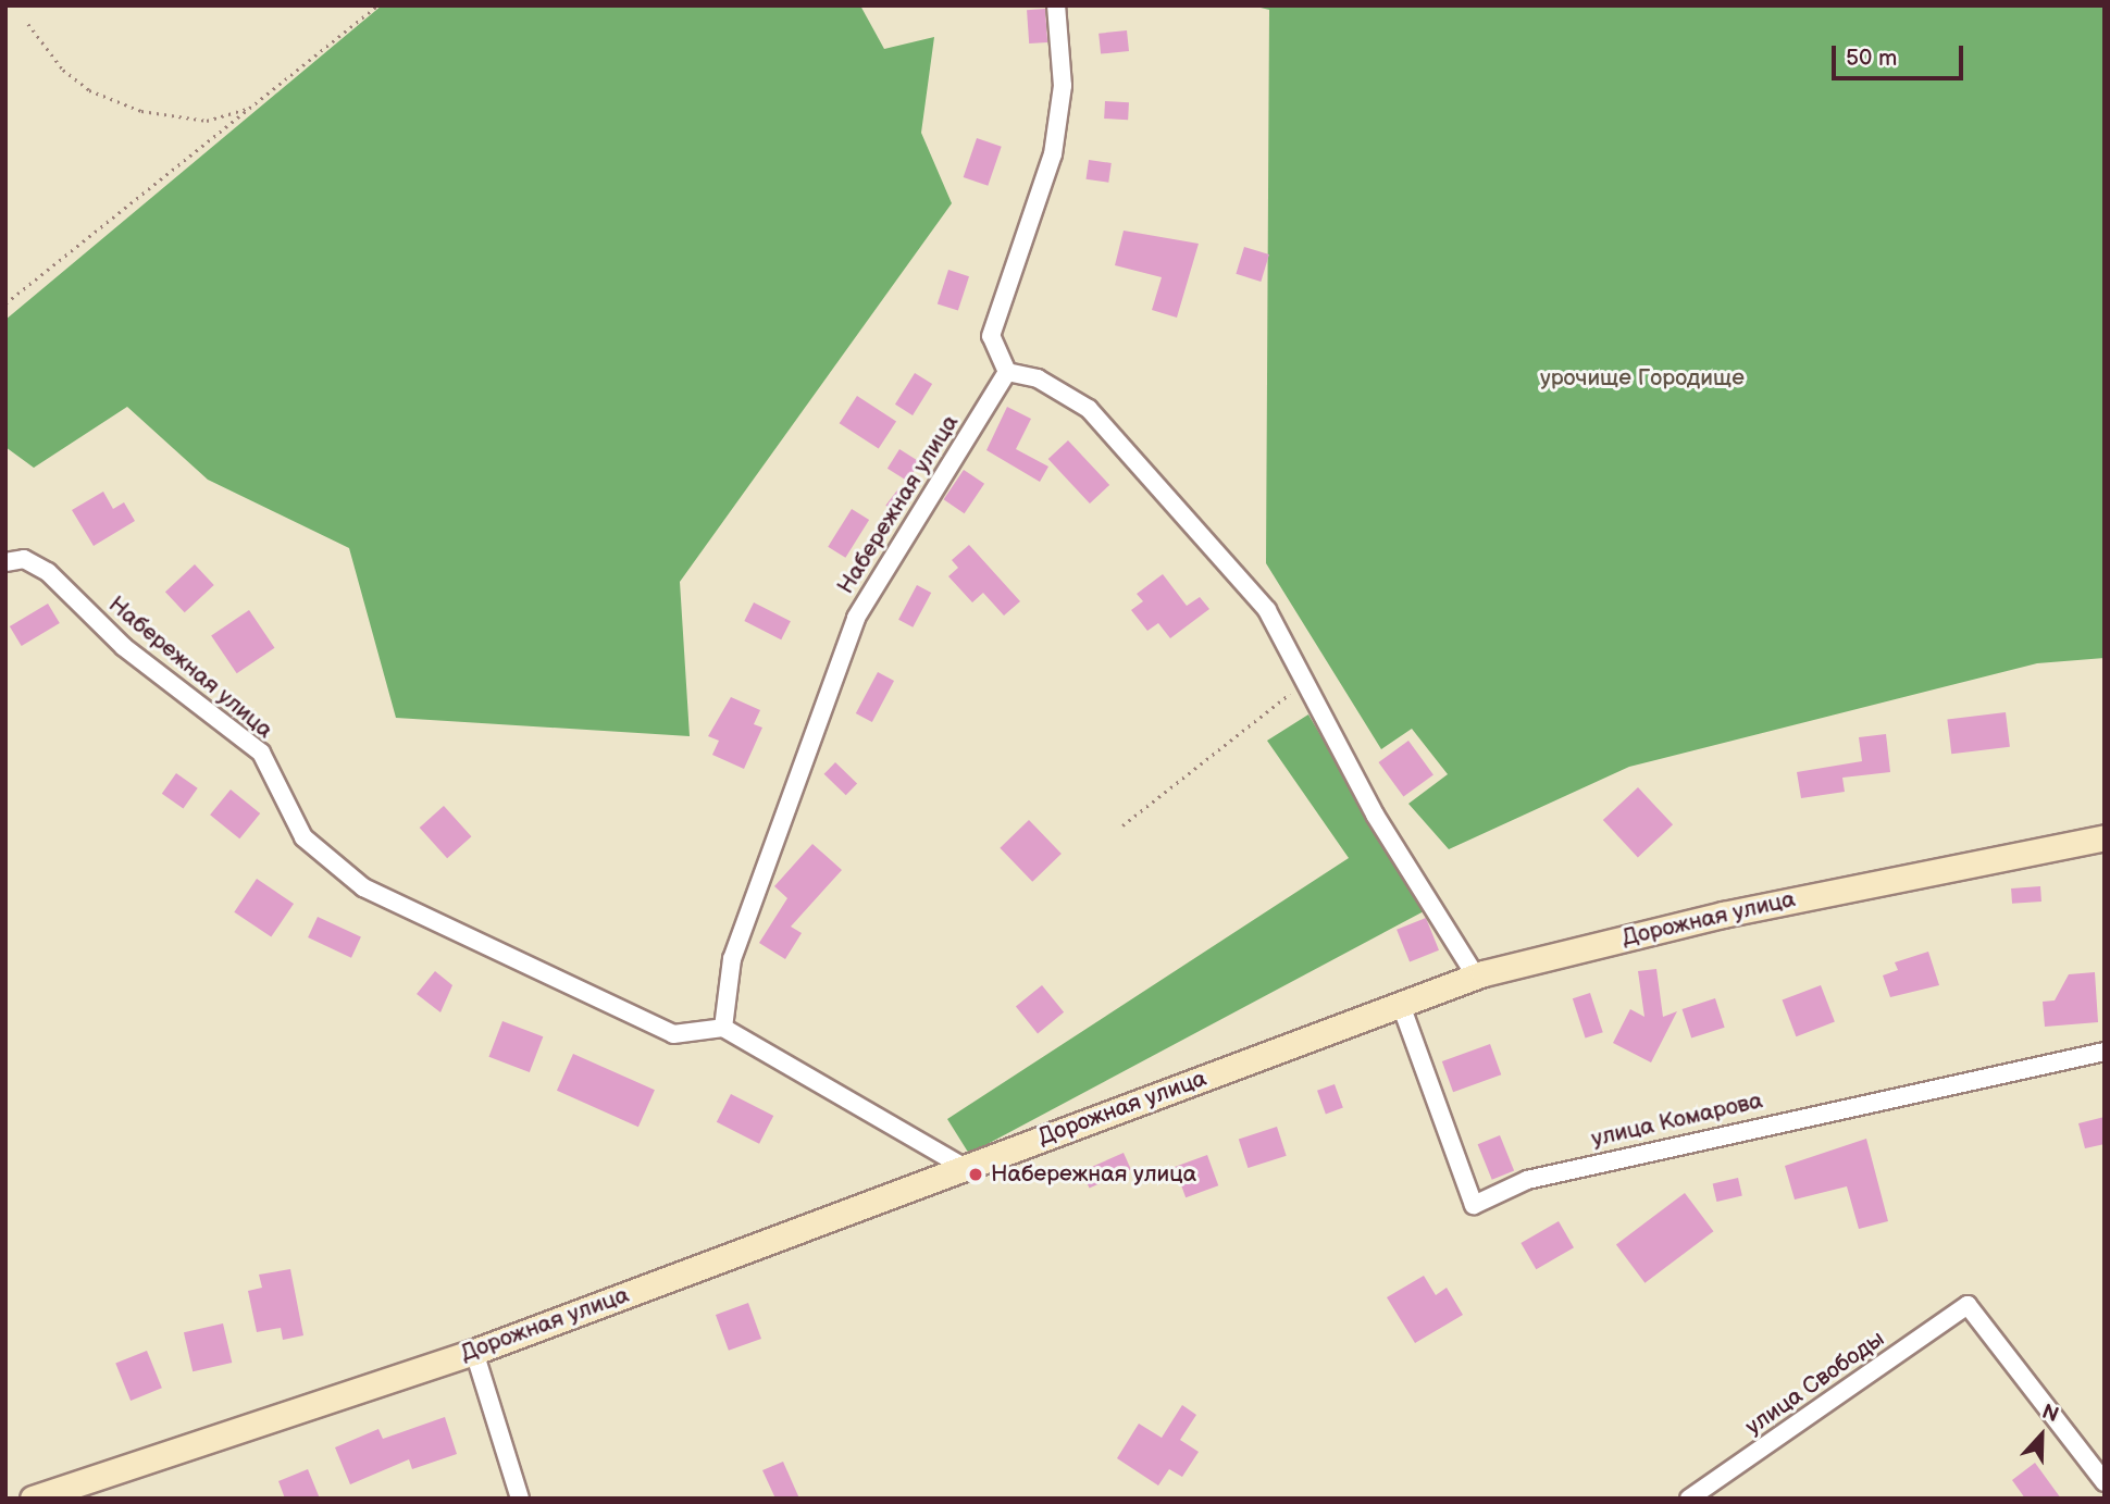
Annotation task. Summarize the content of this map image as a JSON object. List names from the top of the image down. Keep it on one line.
{"streets":{"street":["Набережная улица","Дорожная улица","улица Комарова","улица Свободы"]},"crossings":[["Дорожная улица","улица Комарова"]],"parks":["урочище Городище"],"places":["Набережная улица"],"scale_bar":"50 m","north":"top"}
